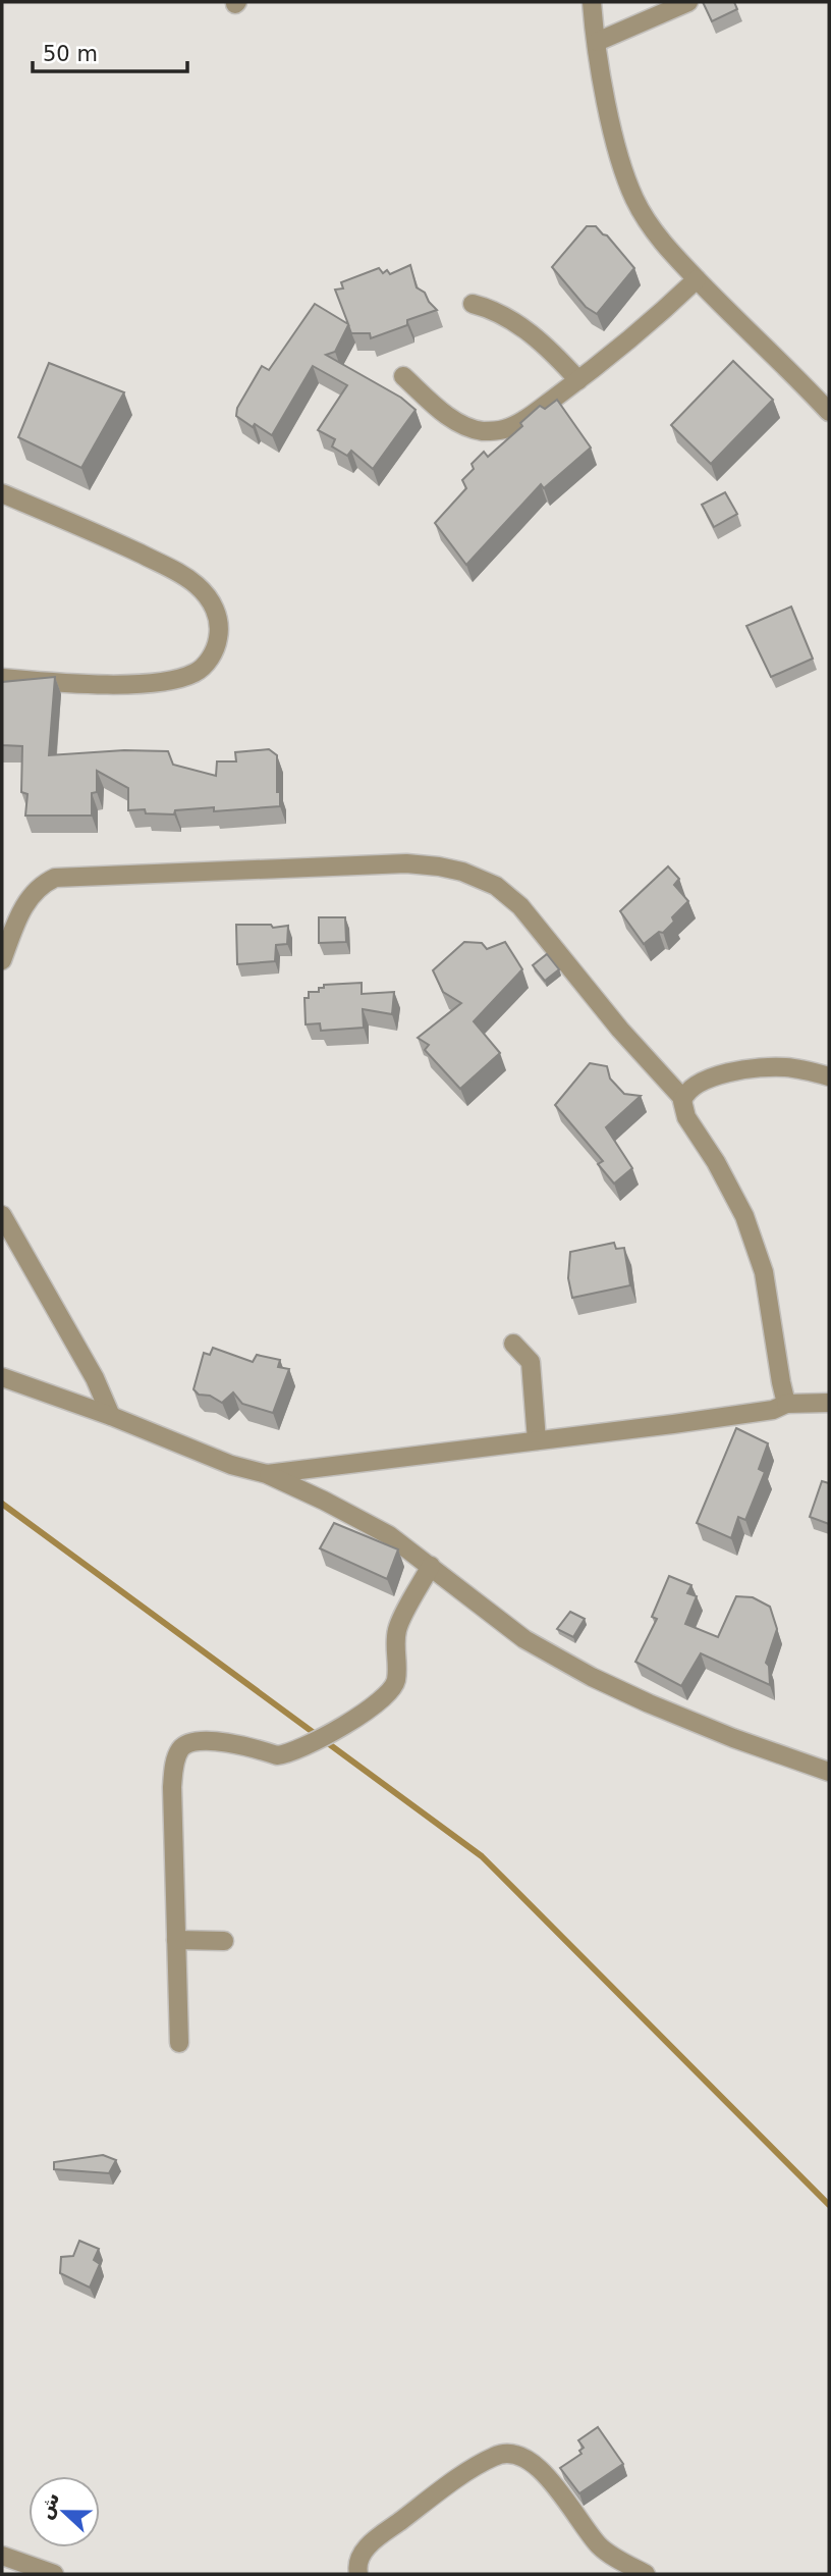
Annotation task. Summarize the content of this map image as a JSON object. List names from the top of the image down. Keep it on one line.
{"scale_bar":"50 m","north":"left"}
